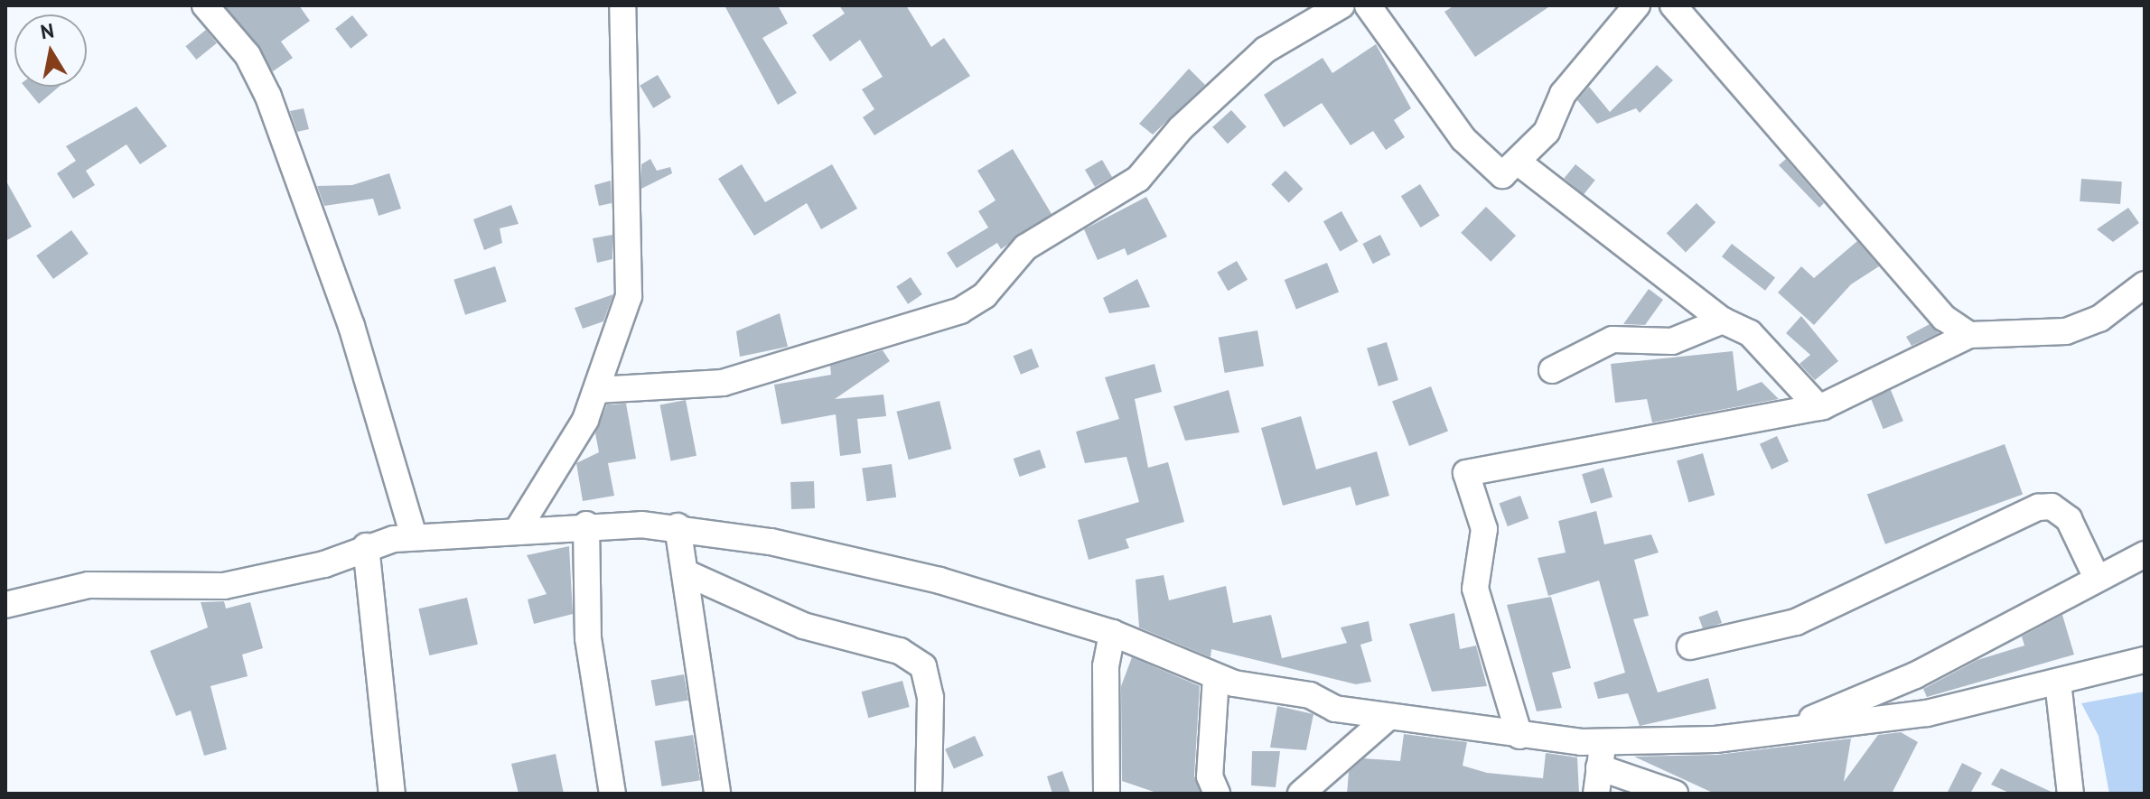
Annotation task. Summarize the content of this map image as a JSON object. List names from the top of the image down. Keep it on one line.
{"north":"top"}
